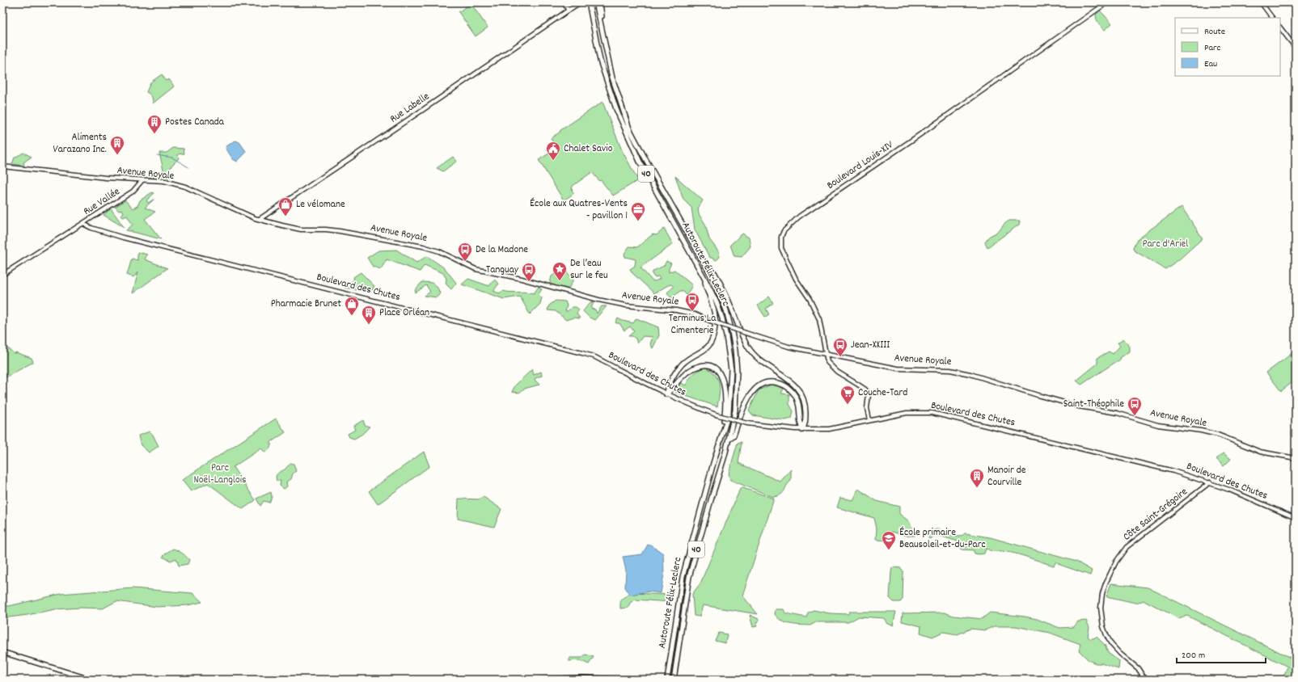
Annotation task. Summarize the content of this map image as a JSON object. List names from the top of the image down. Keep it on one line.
{"streets":{"highway":["40","Autoroute Félix-Leclerc"],"street":["Rue Labelle","Boulevard Louis-XIV","Avenue Royale","Rue Vallée","Boulevard des Chutes","Côte Saint-Grégoire"]},"crossings":[["Rue Labelle","Avenue Royale"],["Boulevard Louis-XIV","Avenue Royale"],["Boulevard Louis-XIV","Boulevard des Chutes"],["Avenue Royale","Rue Vallée"],["Rue Vallée","Boulevard des Chutes"],["Boulevard des Chutes","Côte Saint-Grégoire"]],"parks":["Parc d'Ariel","Parc Noël-Langlois"],"places":{"building":["Postes Canada","Aliments Varazano Inc.","Place Orléan","Manoir de Courville"],"public building":["Chalet Savio"],"shop":["Le vélomane","Pharmacie Brunet"],"office":["École aux Quatres-Vents - pavillon 1"],"bus stop":["De la Madone","Tanguay","Terminus La Cimenterie","Jean-XXIII","Saint-Théophile"],"place":["De l’eau sur le feu"],"supermarket":["Couche-Tard"],"school or university":["École primaire Beausoleil-et-du-Parc"]},"legend":["Route","Parc","Eau"],"scale_bar":"200 m"}
